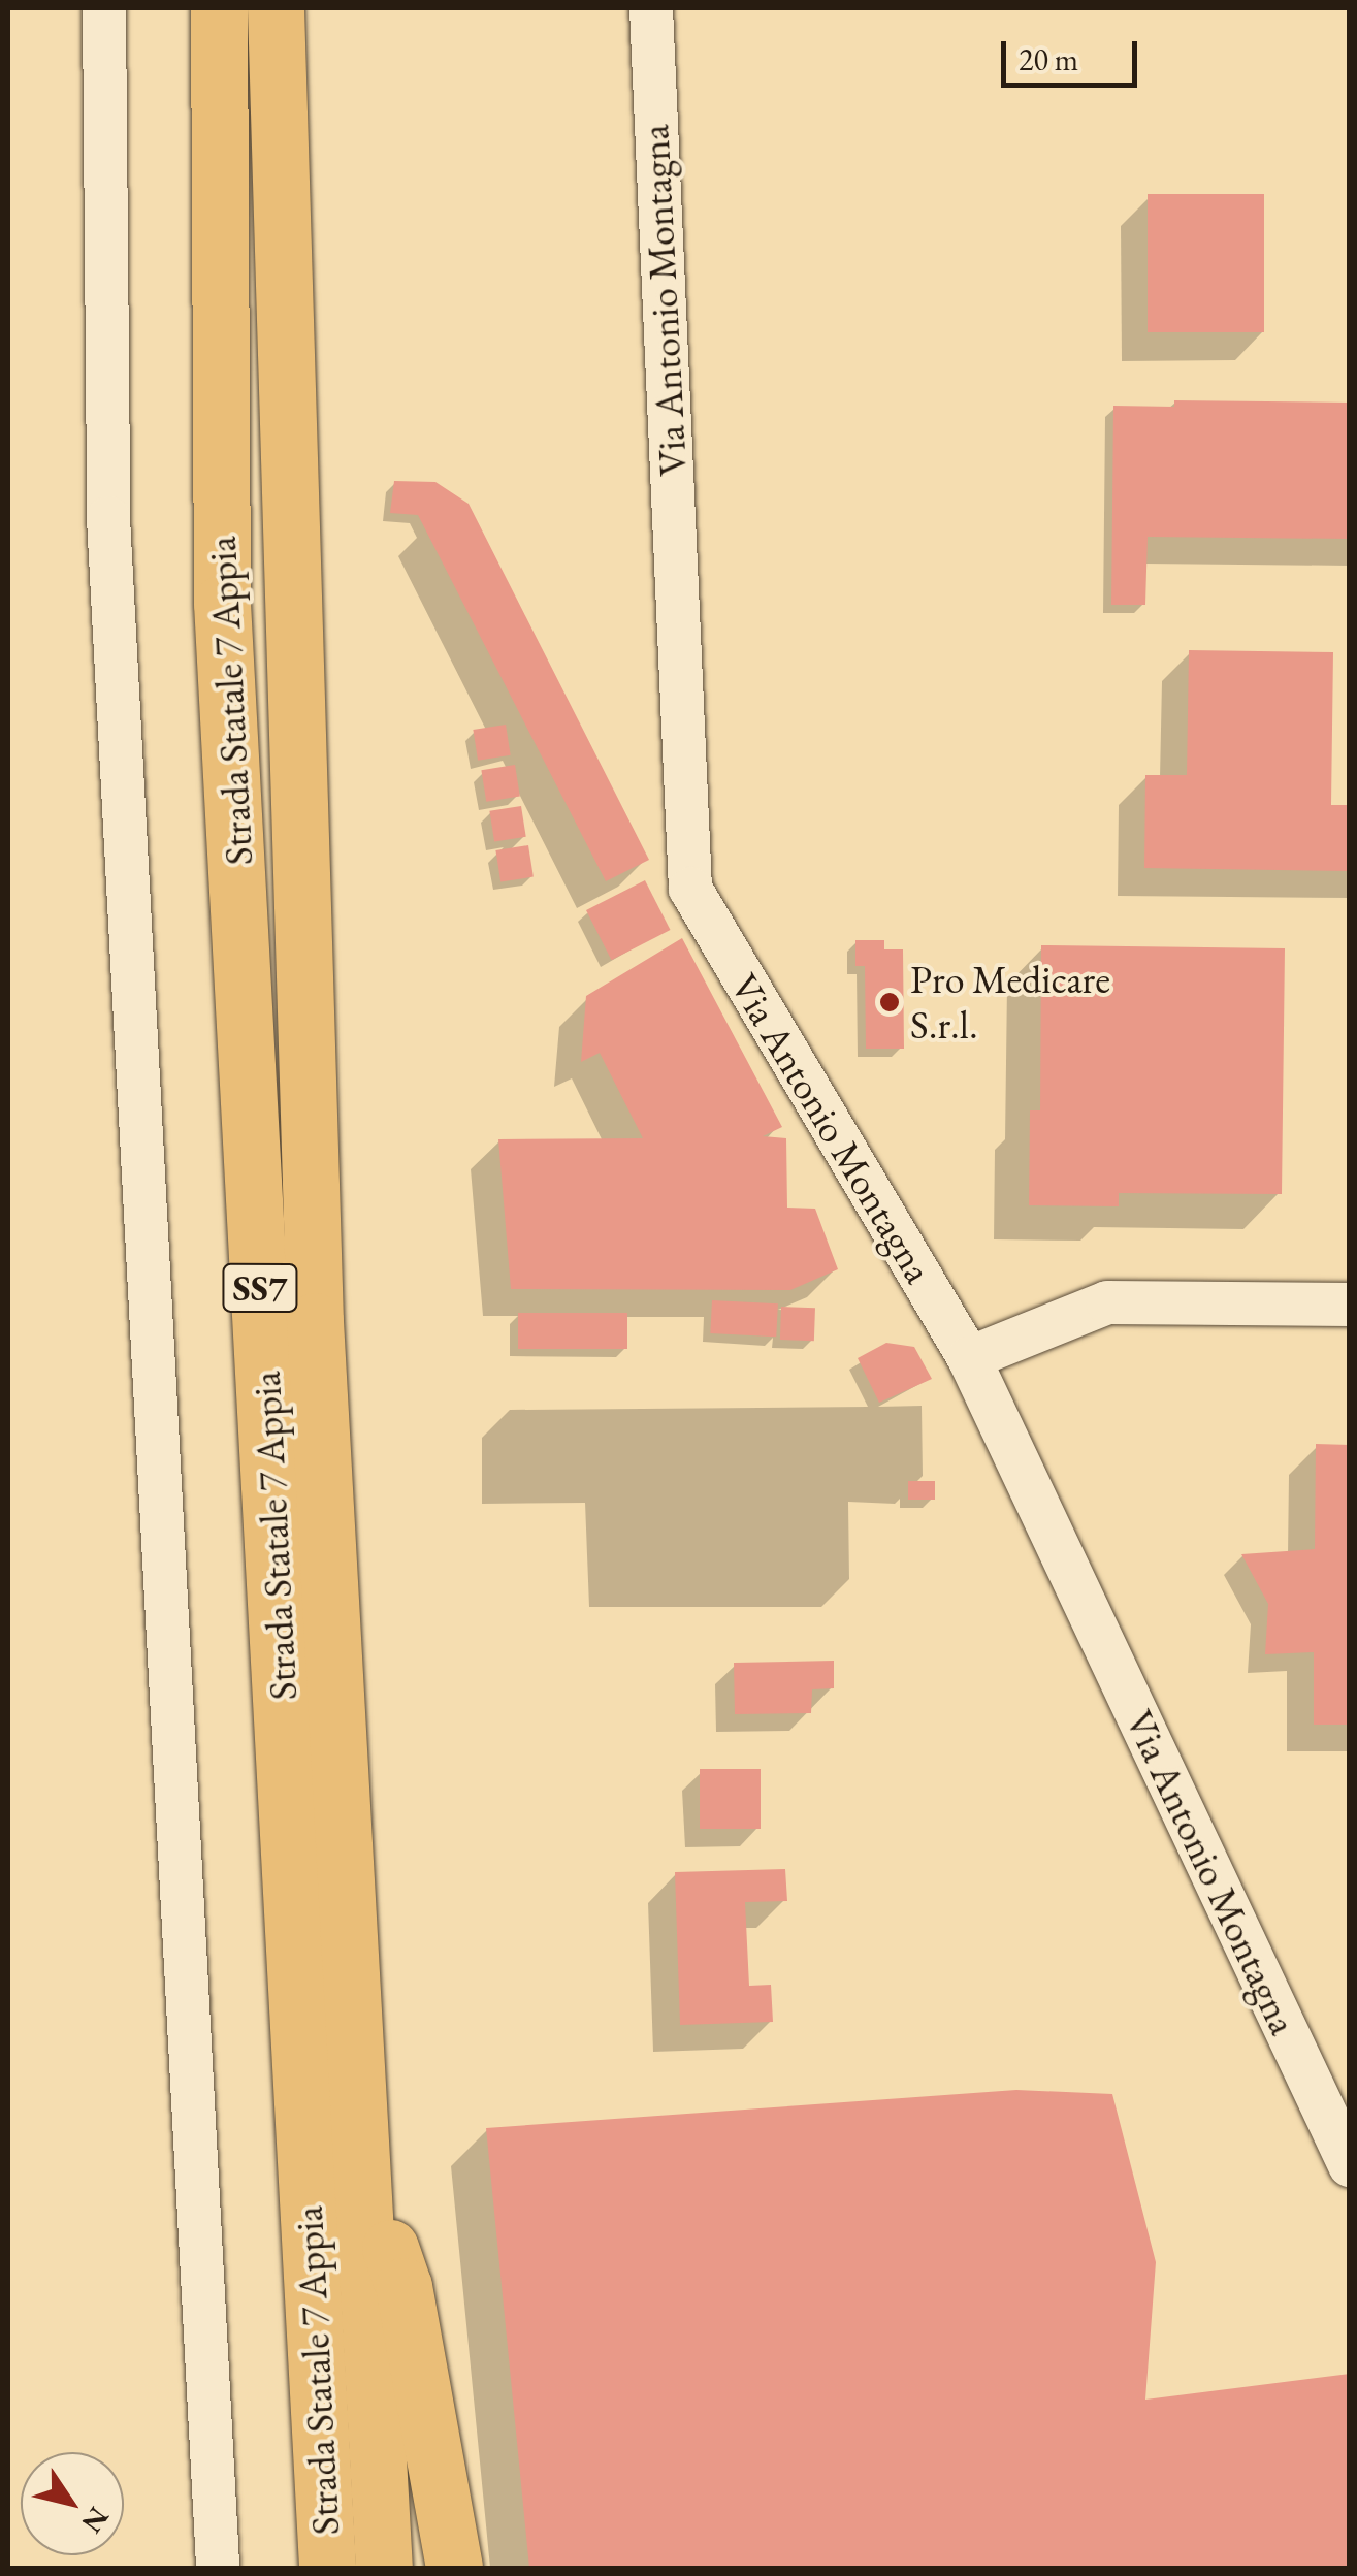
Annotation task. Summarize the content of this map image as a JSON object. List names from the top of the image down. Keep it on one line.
{"streets":{"highway":["Strada Statale 7 Appia","SS7"],"street":["Via Antonio Montagna"]},"places":["Pro Medicare S.r.l."],"scale_bar":"20 m","north":"bottom right"}
